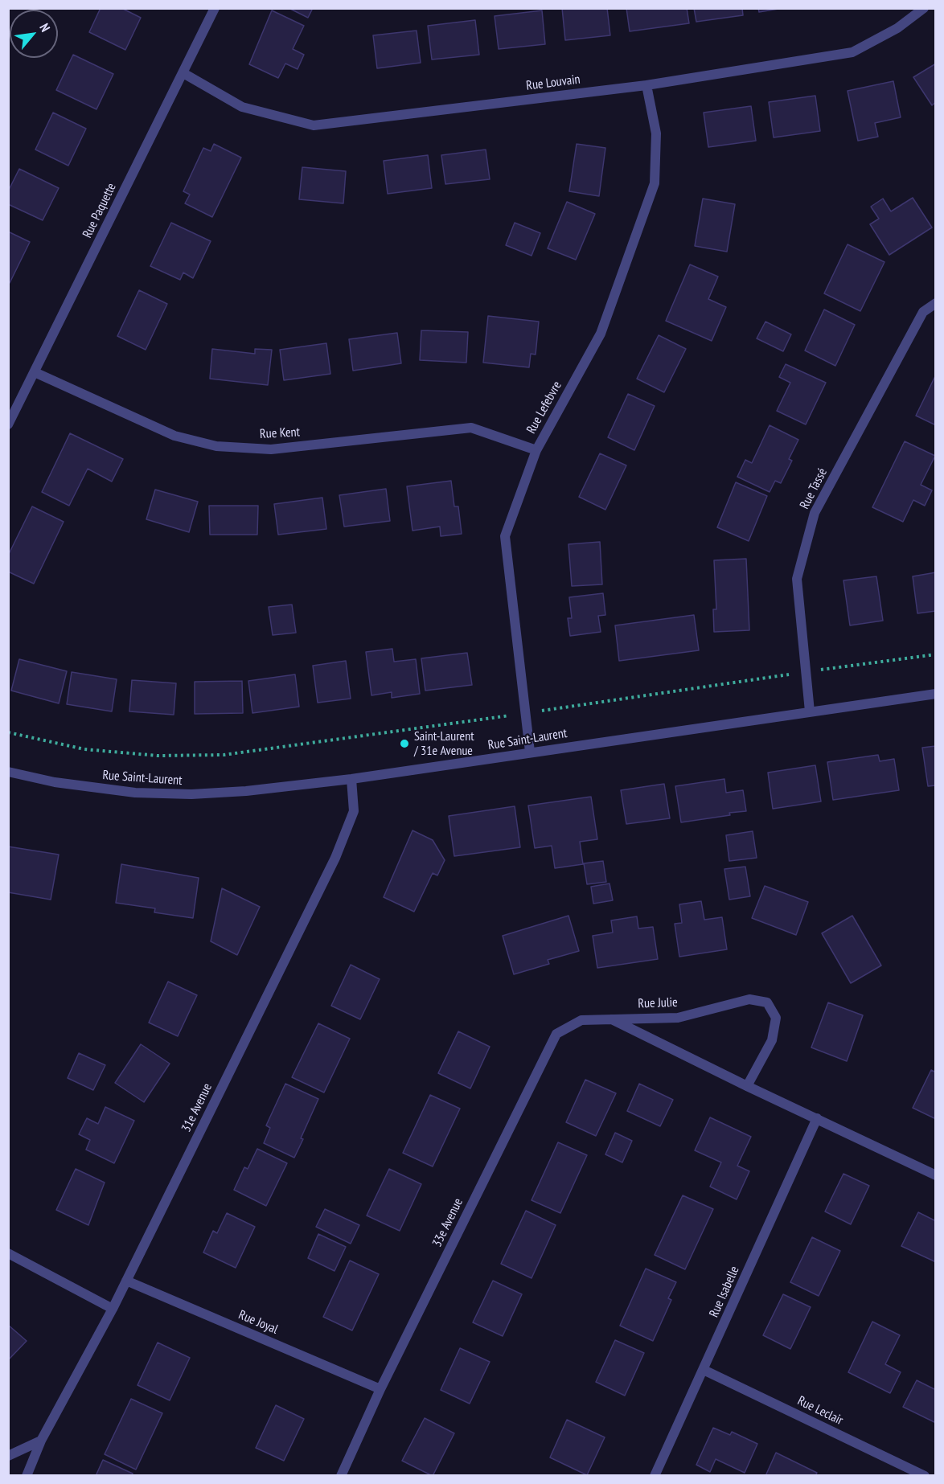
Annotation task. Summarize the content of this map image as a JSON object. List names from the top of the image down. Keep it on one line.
{"streets":{"street":["Rue Louvain","Rue Paquette","Rue Lefebvre","Rue Kent","Rue Tassé","Rue Saint-Laurent","Rue Julie","31e Avenue","33e Avenue","Rue Isabelle","Rue Joyal","Rue Leclair"]},"crossings":[["Rue Louvain","Rue Paquette"],["Rue Louvain","Rue Lefebvre"],["Rue Paquette","Rue Kent"],["Rue Lefebvre","Rue Kent"],["Rue Lefebvre","Rue Saint-Laurent"],["Rue Tassé","Rue Saint-Laurent"],["Rue Saint-Laurent","31e Avenue"],["Rue Julie","33e Avenue"],["Rue Julie","Rue Isabelle"],["31e Avenue","Rue Joyal"],["33e Avenue","Rue Joyal"],["Rue Isabelle","Rue Leclair"]],"places":["Saint-Laurent / 31e Avenue"],"north":"top right"}
